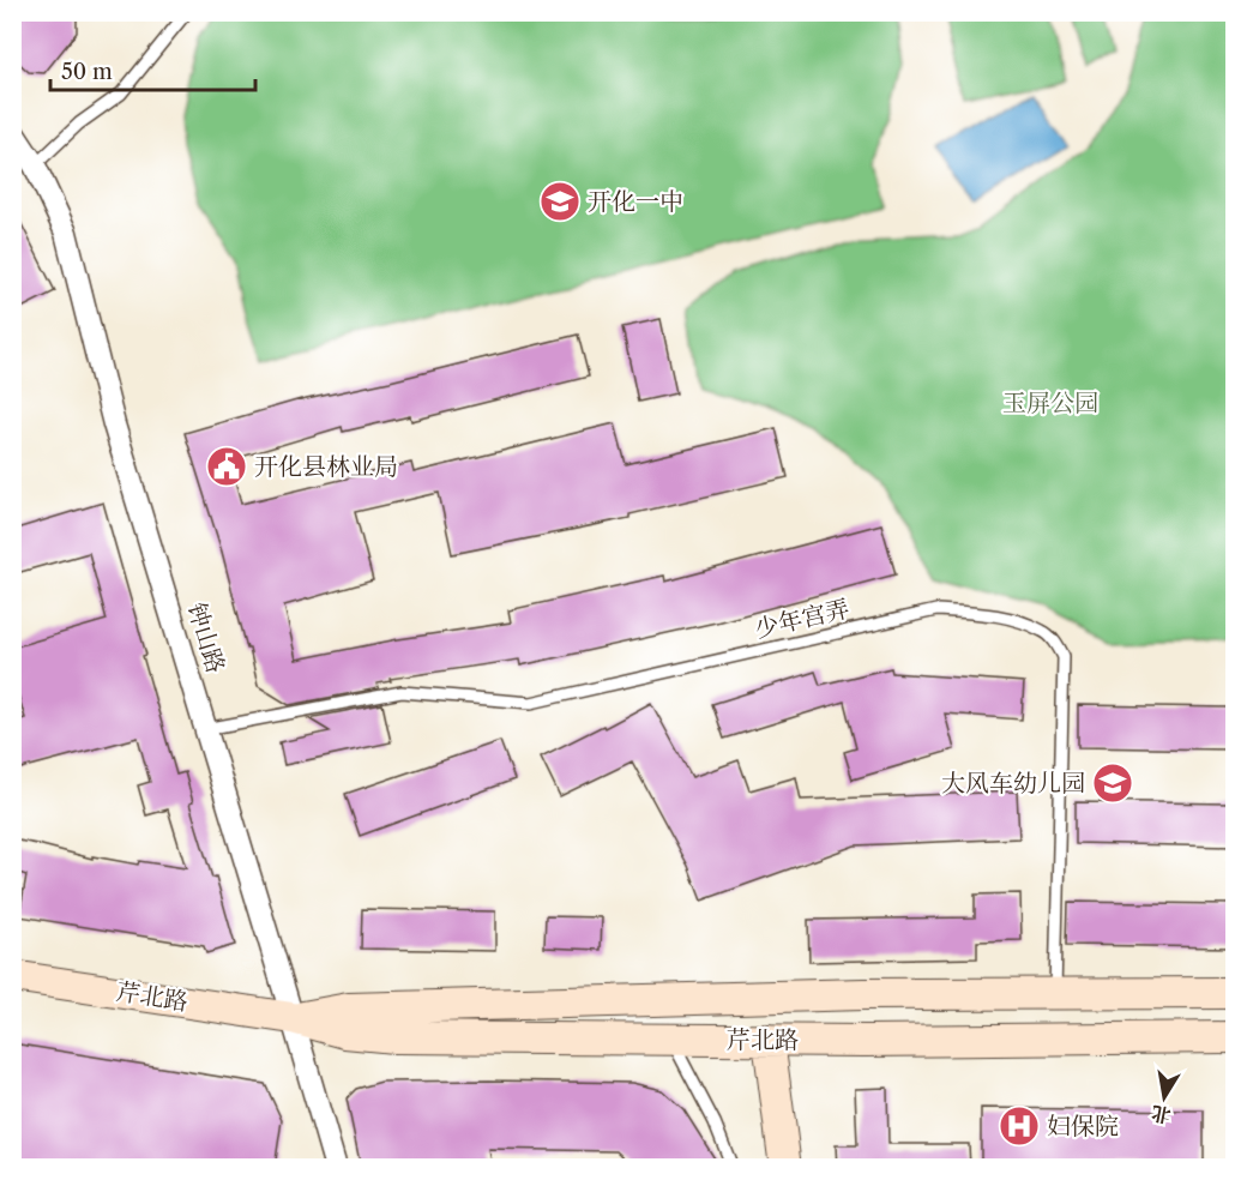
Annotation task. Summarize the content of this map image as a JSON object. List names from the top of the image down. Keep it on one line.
{"streets":{"main road":["芹北路"],"street":["钟山路"],"lane":["少年宫弄"]},"crossings":[["少年宫弄","钟山路"],["少年宫弄","芹北路"],["钟山路","芹北路"]],"parks":["玉屏公园"],"places":{"school or university":["开化一中","大风车幼儿园"],"public building":["开化县林业局"],"hospital":["妇保院"]},"scale_bar":"50 m","north":"bottom"}
